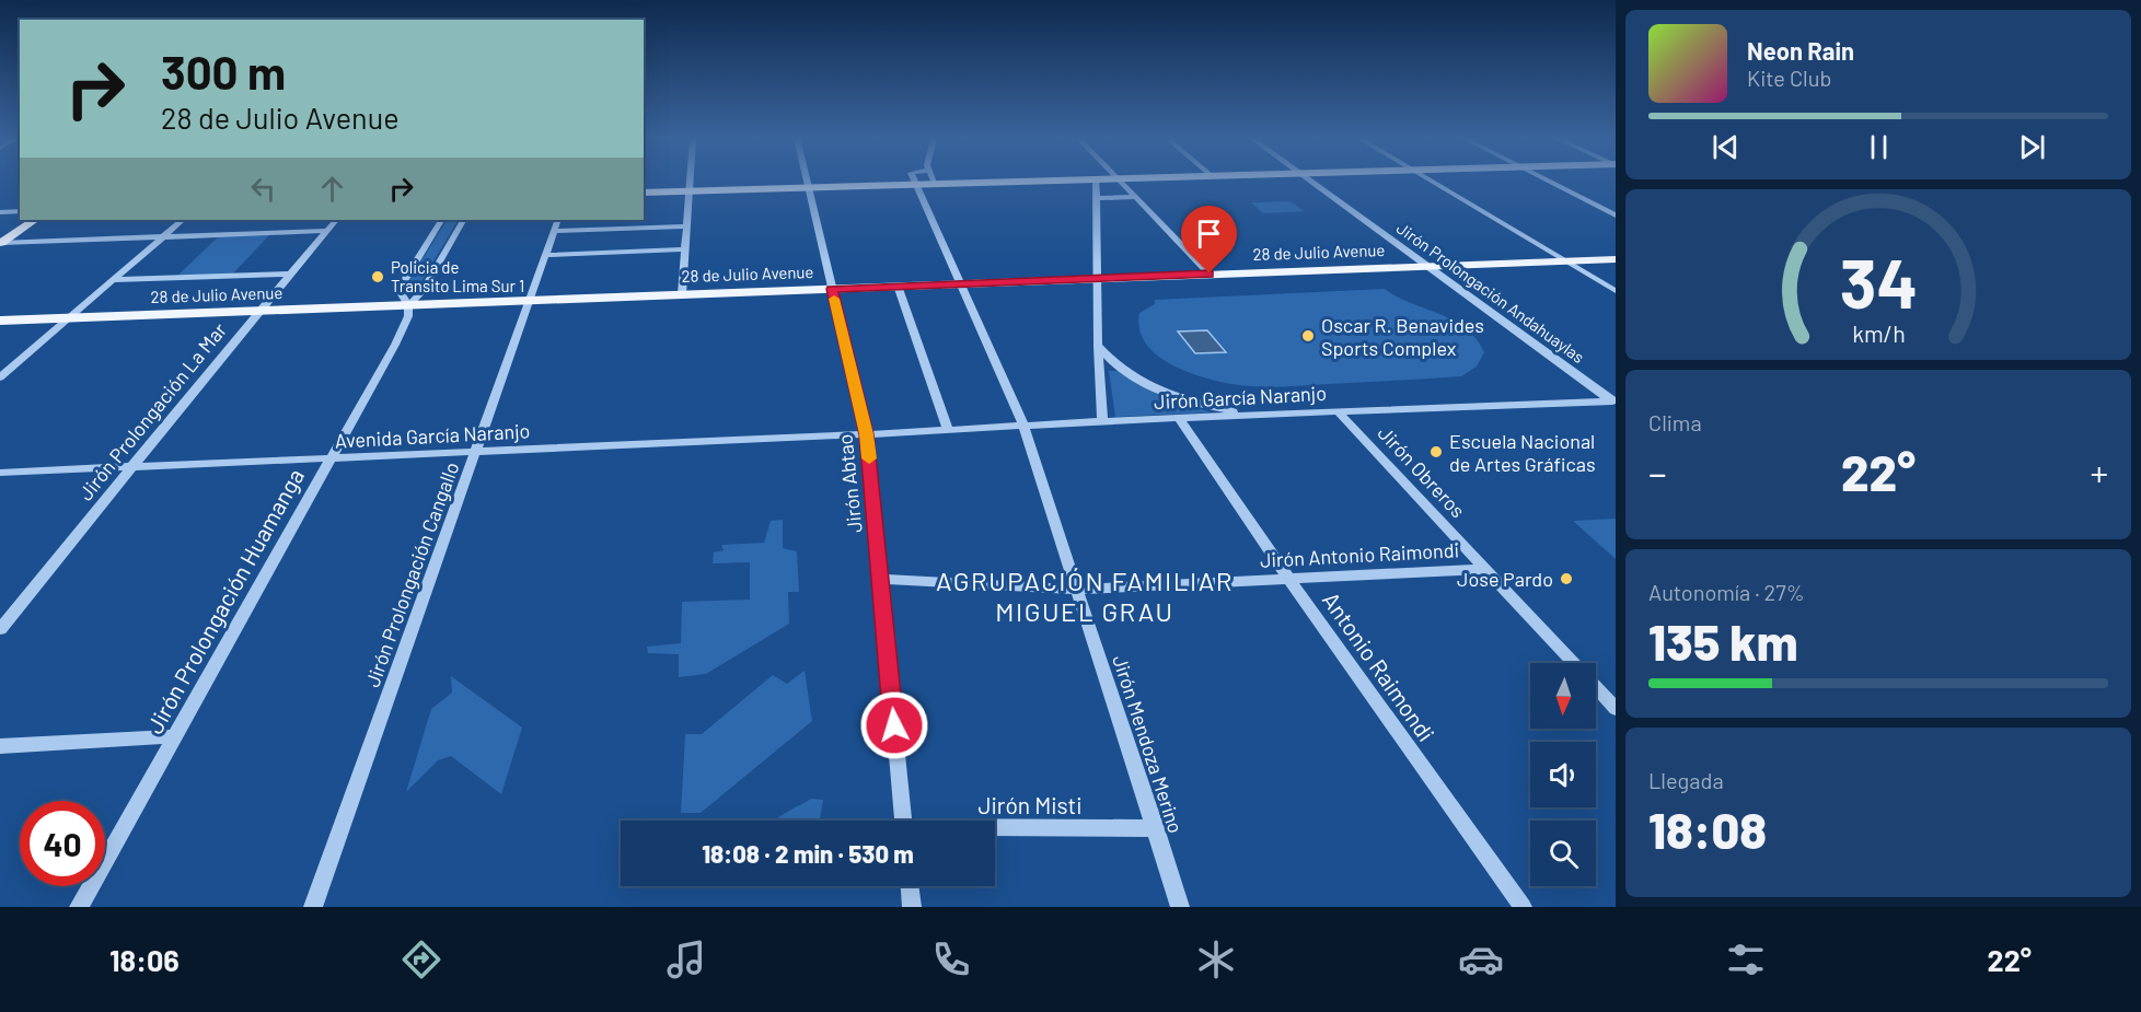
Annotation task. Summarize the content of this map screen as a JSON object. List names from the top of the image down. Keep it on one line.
{"streets":{"main road":["28 de Julio Avenue"],"street":["Jirón Prolongación Andahuaylas","Jirón García Naranjo","Jirón Prolongación La Mar","Avenida García Naranjo","Jirón Obreros","Jirón Abtao","Jirón Antonio Raimondi","Jirón Prolongación Cangallo","Jirón Prolongación Huamanga","Antonio Raimondi","Jirón Mendoza Merino","Jirón Misti"]},"crossings":[["28 de Julio Avenue","Jirón Prolongación Andahuaylas"],["28 de Julio Avenue","Jirón Prolongación La Mar"],["28 de Julio Avenue","Jirón Abtao"],["28 de Julio Avenue","Jirón Prolongación Cangallo"],["28 de Julio Avenue","Jirón Prolongación Huamanga"],["28 de Julio Avenue","Jirón Mendoza Merino"],["Jirón Prolongación Andahuaylas","Jirón García Naranjo"],["Jirón García Naranjo","Avenida García Naranjo"],["Jirón García Naranjo","Jirón Obreros"],["Jirón García Naranjo","Jirón Abtao"],["Jirón García Naranjo","Antonio Raimondi"],["Jirón García Naranjo","Jirón Mendoza Merino"],["Jirón Prolongación La Mar","Avenida García Naranjo"],["Avenida García Naranjo","Jirón Abtao"],["Avenida García Naranjo","Jirón Prolongación Cangallo"],["Avenida García Naranjo","Jirón Prolongación Huamanga"],["Jirón Obreros","Jirón Antonio Raimondi"],["Jirón Abtao","Jirón Antonio Raimondi"],["Jirón Antonio Raimondi","Antonio Raimondi"],["Jirón Antonio Raimondi","Jirón Mendoza Merino"],["Jirón Mendoza Merino","Jirón Misti"]],"districts":["AGRUPACIÓN FAMILIAR MIGUEL GRAU"],"places":["Policia de Transito Lima Sur 1","Oscar R. Benavides Sports Complex","Escuela Nacional de Artes Gráficas","Jose Pardo"],"north":"bottom","page":{"turn":["300 m","28 de Julio Avenue"],"song":["Neon Rain","Kite Club"],"tile":["Clima",["Autonomía · 27%","135 km"],["Llegada","18:08"]],"heat":["−","22°","+"],"limit":"40","trip":"18:08 · 2 min · 530 m","tabs":["18:06","22°"],"gauge":["34","km/h"]}}
